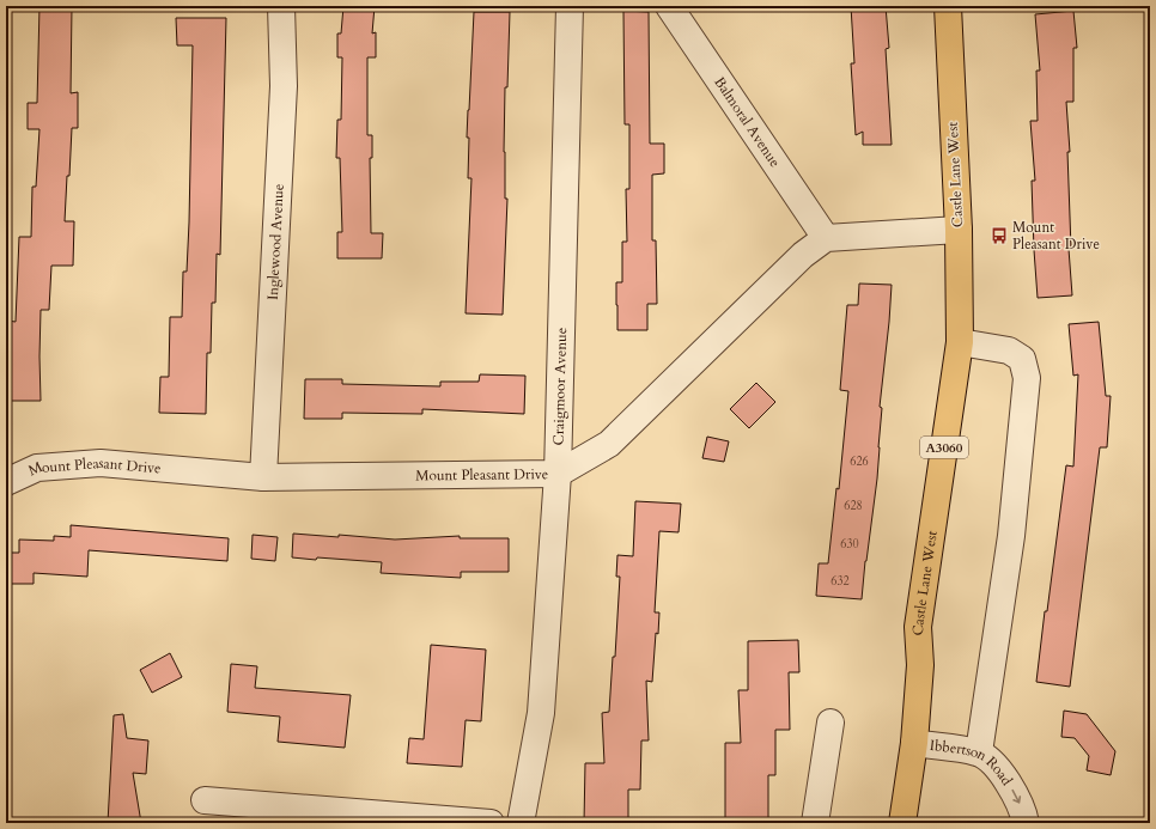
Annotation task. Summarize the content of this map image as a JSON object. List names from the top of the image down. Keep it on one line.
{"streets":{"main road":["Castle Lane West","A3060"],"street":["Balmoral Avenue","Inglewood Avenue","Craigmoor Avenue","Mount Pleasant Drive","Ibbertson Road"]},"crossings":[["Balmoral Avenue","Mount Pleasant Drive"],["Castle Lane West","Ibbertson Road"],["Inglewood Avenue","Mount Pleasant Drive"],["Craigmoor Avenue","Mount Pleasant Drive"]],"one_way":["Ibbertson Road"],"places":{"bus stop":["Mount Pleasant Drive"]},"house_numbers":["626","628","630","632"]}
